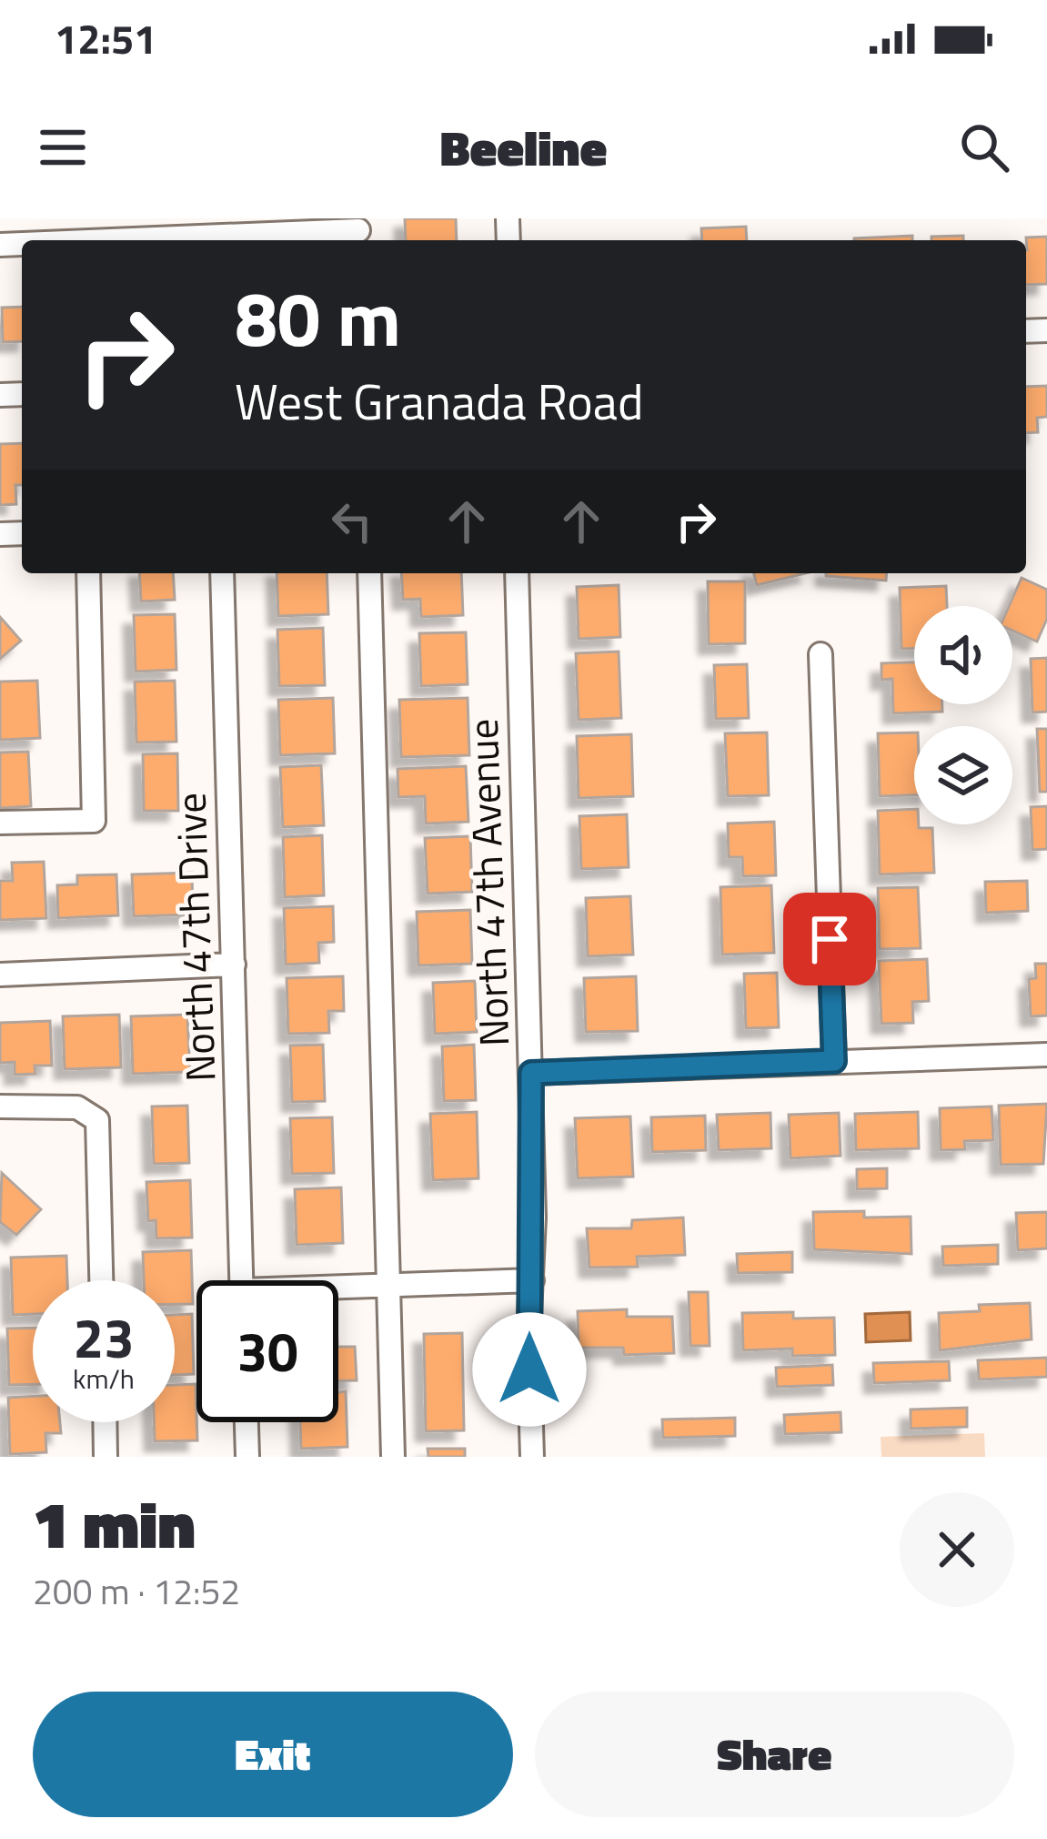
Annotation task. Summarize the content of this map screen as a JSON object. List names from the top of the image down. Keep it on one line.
{"streets":{"street":["North 47th Avenue","North 47th Drive"]},"page":{"status":"12:51","header":"Beeline","turn":["80 m","West Granada Road"],"speed":"23 km/h","limit":"30","heading":["1 min","200 m · 12:52"],"buttons":["Exit","Share"]}}
